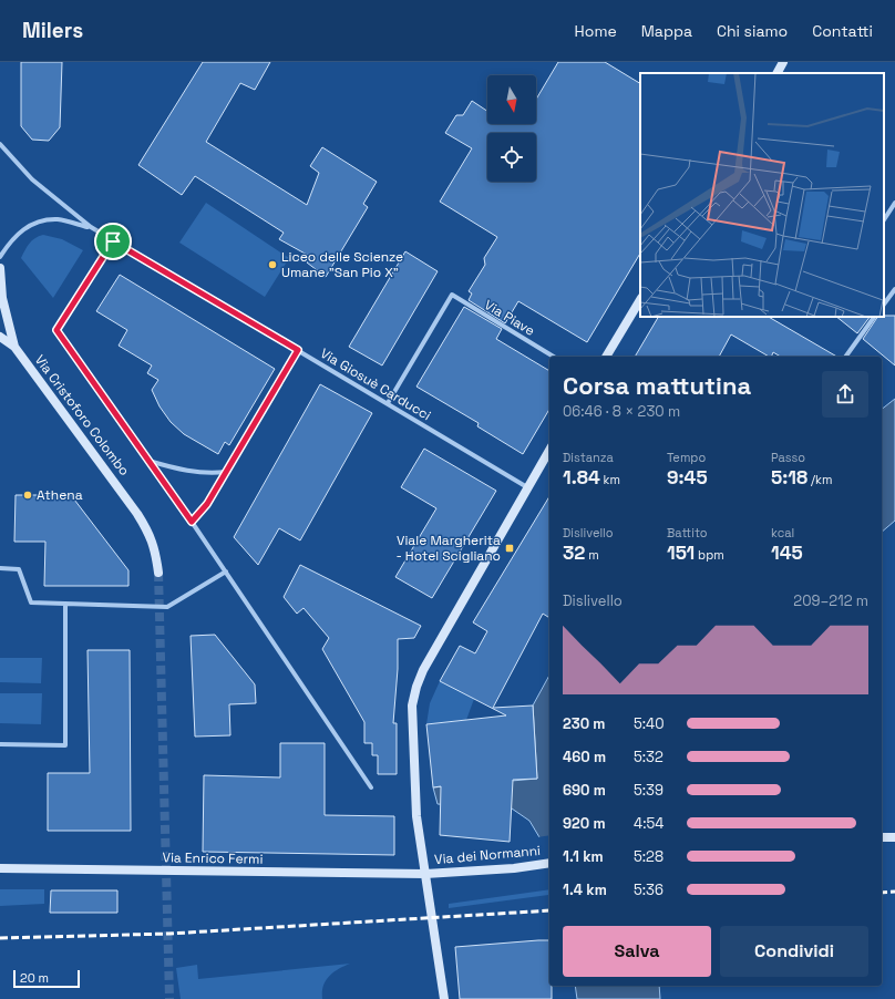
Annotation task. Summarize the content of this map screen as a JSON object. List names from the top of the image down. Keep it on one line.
{"streets":{"main road":["Via Cristoforo Colombo","Via dei Normanni","Via Enrico Fermi"],"street":["Via Piave","Via Giosuè Carducci"]},"crossings":[["Via Piave","Via Giosuè Carducci"],["Via dei Normanni","Via Enrico Fermi"]],"places":{"other":["Liceo delle Scienze Umane \"San Pio X\"","Athena"],"transit":["Viale Margherita - Hotel Scigliano"]},"scale_bar":"20 m","north":"bottom","page":{"header":"Milers","nav":["Home","Mappa","Chi siamo","Contatti"],"heading":["Corsa mattutina","06:46 · 8 × 230 m"],"stats":[["Distanza","1.84 km"],["Tempo","9:45"],["Passo","5:18 /km"],["Dislivello","32 m"],["Battito","151 bpm"],["kcal","145"]],"chart":["Dislivello","209–212 m"],"list":[{"name":"230 m","note":"5:40"},{"name":"460 m","note":"5:32"},{"name":"690 m","note":"5:39"},{"name":"920 m","note":"4:54"},{"name":"1.1 km","note":"5:28"},{"name":"1.4 km","note":"5:36"}],"buttons":["Salva","Condividi"],"scale":"20 m"}}
